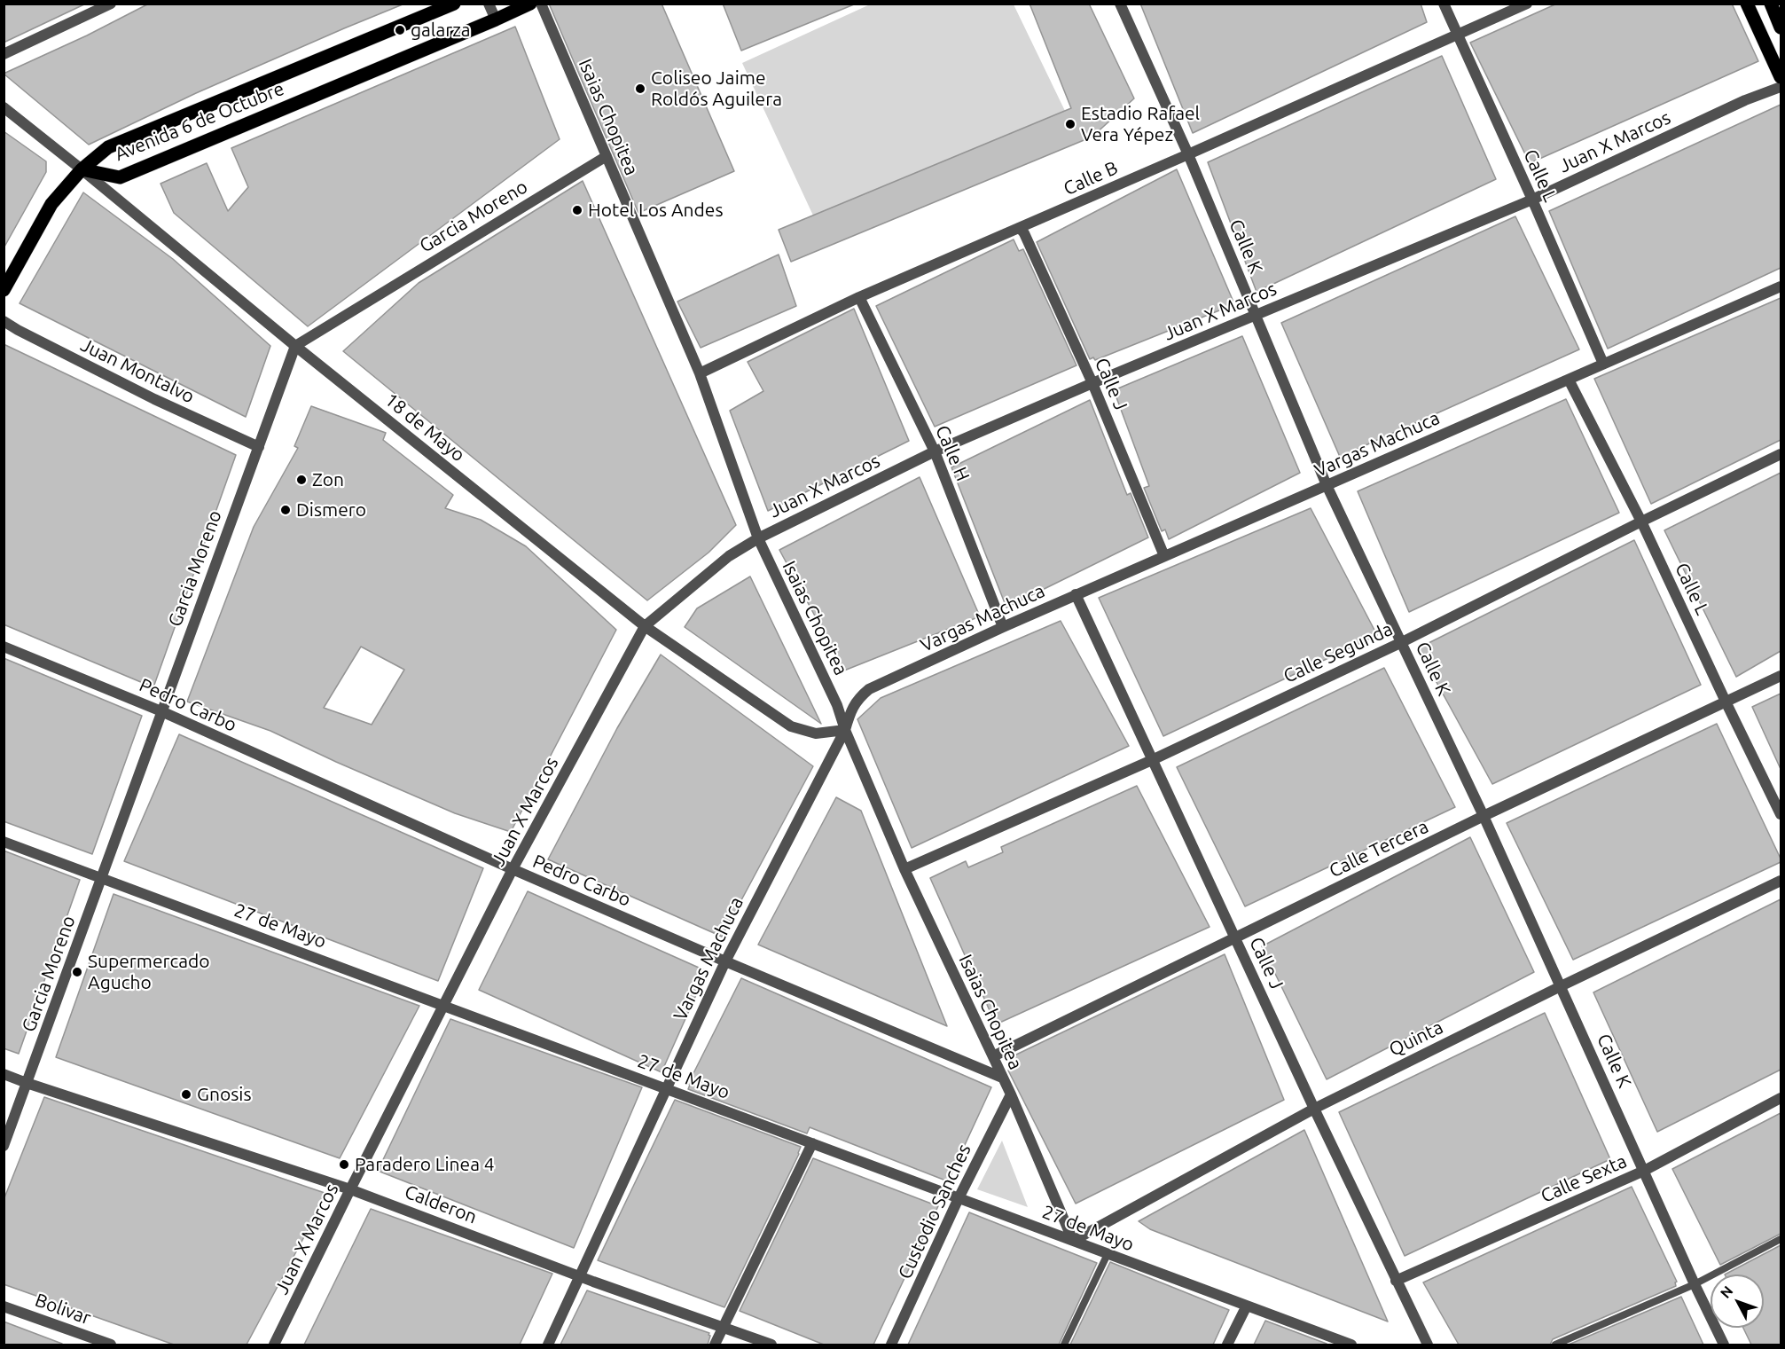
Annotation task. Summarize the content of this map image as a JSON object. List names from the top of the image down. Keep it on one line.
{"streets":{"main road":["Avenida 6 de Octubre"],"street":["Isaias Chopitea","Juan X Marcos","Calle L","Calle B","Garcia Moreno","Calle K","Juan Montalvo","Calle J","18 de Mayo","Vargas Machuca","Calle H","Calle Segunda","Pedro Carbo","Calle Tercera","27 de Mayo","Quinta","Calle Sexta","Calderon","Custodio Sanches","Bolivar"]},"crossings":[["Isaias Chopitea","Juan X Marcos"],["Isaias Chopitea","Calle B"],["Isaias Chopitea","Garcia Moreno"],["Isaias Chopitea","18 de Mayo"],["Isaias Chopitea","Vargas Machuca"],["Isaias Chopitea","Calle Segunda"],["Isaias Chopitea","Pedro Carbo"],["Isaias Chopitea","Calle Tercera"],["Isaias Chopitea","27 de Mayo"],["Isaias Chopitea","Quinta"],["Isaias Chopitea","Custodio Sanches"],["Avenida 6 de Octubre","18 de Mayo"],["Juan X Marcos","Calle L"],["Juan X Marcos","Calle K"],["Juan X Marcos","Calle J"],["Juan X Marcos","18 de Mayo"],["Juan X Marcos","Calle H"],["Juan X Marcos","Pedro Carbo"],["Juan X Marcos","27 de Mayo"],["Juan X Marcos","Calderon"],["Calle L","Calle B"],["Calle L","Vargas Machuca"],["Calle L","Calle Segunda"],["Calle L","Calle Tercera"],["Calle B","Calle K"],["Calle B","Calle J"],["Calle B","Calle H"],["Garcia Moreno","Juan Montalvo"],["Garcia Moreno","18 de Mayo"],["Garcia Moreno","Pedro Carbo"],["Garcia Moreno","27 de Mayo"],["Garcia Moreno","Calderon"],["Calle K","Vargas Machuca"],["Calle K","Calle Segunda"],["Calle K","Calle Tercera"],["Calle K","Quinta"],["Calle K","Calle Sexta"],["Calle J","Vargas Machuca"],["Calle J","Calle Segunda"],["Calle J","Calle Tercera"],["Calle J","Quinta"],["Calle J","Calle Sexta"],["18 de Mayo","Vargas Machuca"],["Vargas Machuca","Calle H"],["Vargas Machuca","Pedro Carbo"],["Vargas Machuca","27 de Mayo"],["Vargas Machuca","Calderon"],["27 de Mayo","Quinta"],["27 de Mayo","Custodio Sanches"]],"places":["galarza","Coliseo Jaime Roldós Aguilera","Estadio Rafael Vera Yépez","Hotel Los Andes","Zon","Dismero","Supermercado Agucho","Gnosis","Paradero Linea 4"],"north":"top left"}
